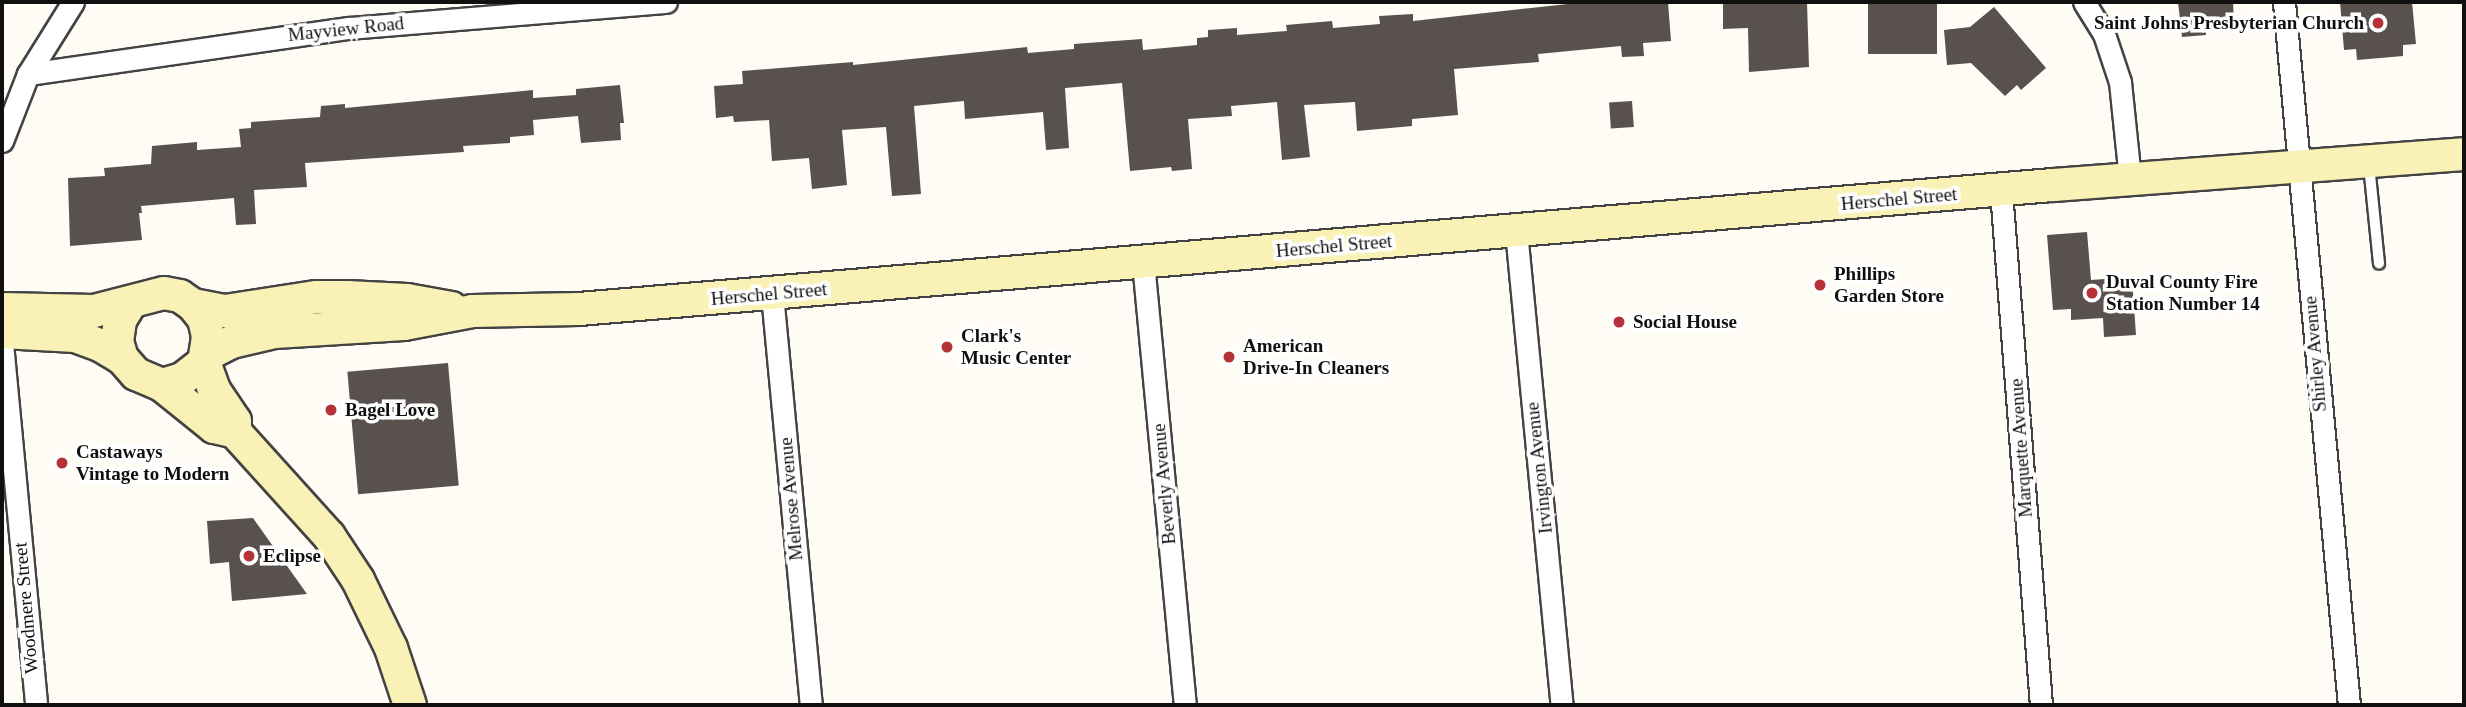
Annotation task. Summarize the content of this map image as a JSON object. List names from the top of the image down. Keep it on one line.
{"streets":{"main road":["Herschel Street"],"street":["Mayview Road","Shirley Avenue","Marquette Avenue","Irvington Avenue","Beverly Avenue","Melrose Avenue","Woodmere Street"]},"crossings":[["Herschel Street","Shirley Avenue"],["Herschel Street","Marquette Avenue"],["Herschel Street","Irvington Avenue"],["Herschel Street","Beverly Avenue"],["Herschel Street","Melrose Avenue"]],"places":["Saint Johns Presbyterian Church","Phillips Garden Store","Duval County Fire Station Number 14","Social House","Clark's Music Center","American Drive-In Cleaners","Bagel Love","Castaways Vintage to Modern","Eclipse"]}
